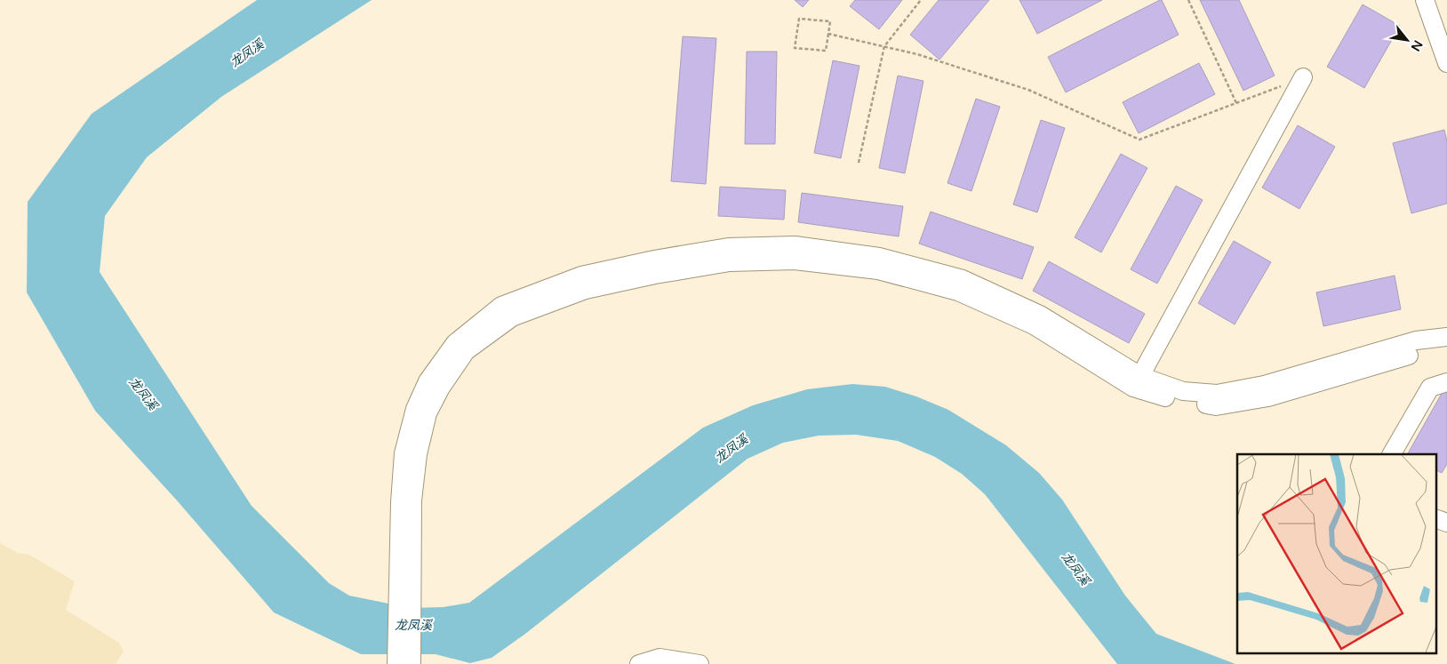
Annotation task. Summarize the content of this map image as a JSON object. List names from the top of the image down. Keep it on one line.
{"water":["龙凤溪"],"north":"bottom right"}
